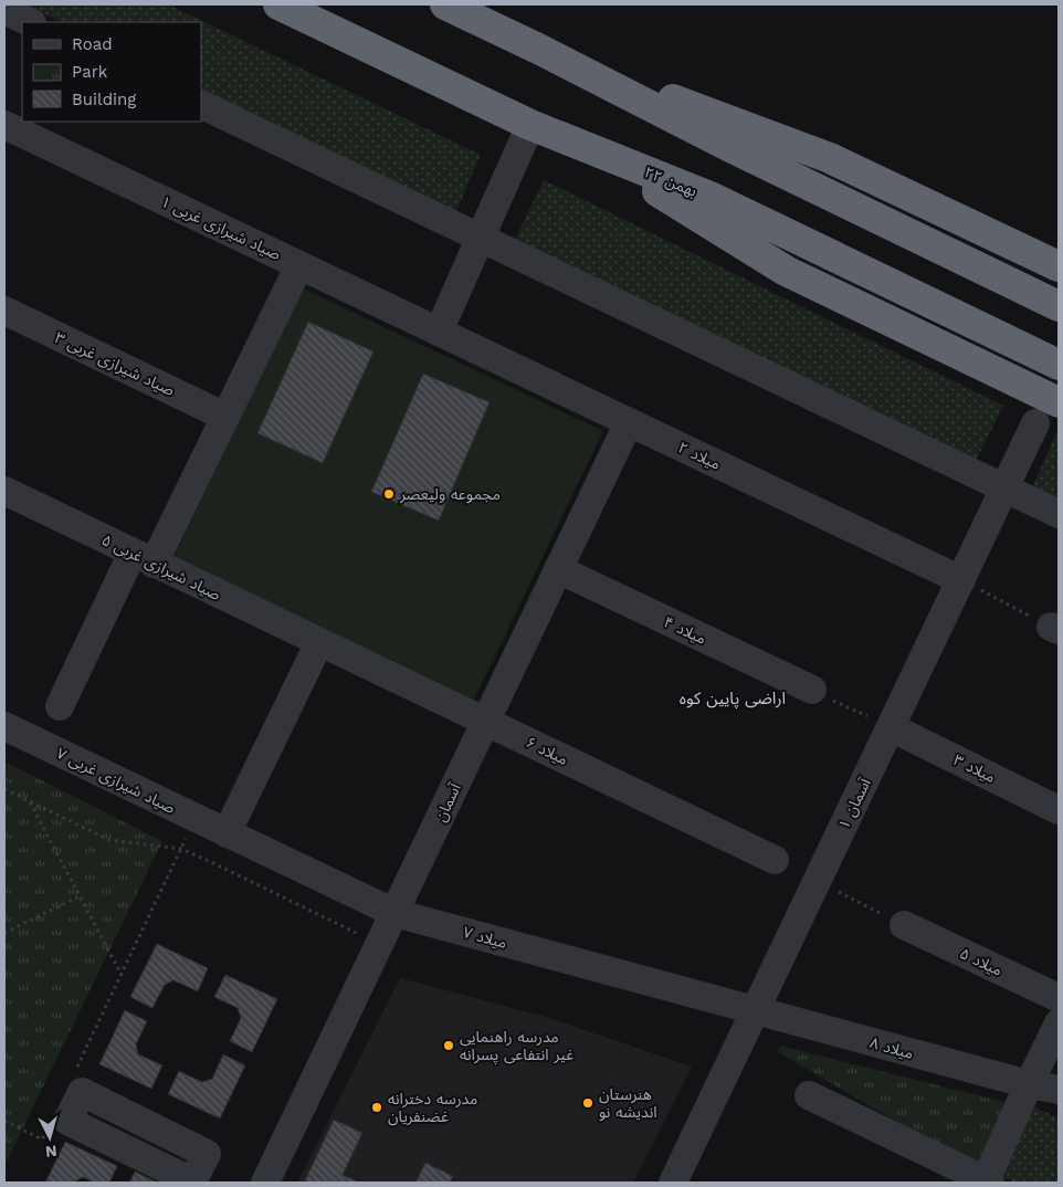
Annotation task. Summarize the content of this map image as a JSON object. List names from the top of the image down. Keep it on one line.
{"streets":{"highway":["۲۲ بهمن"],"street":["صیاد شیرازی غربی ۱","صیاد شیرازی غربی ۳","میلاد ۲","صیاد شیرازی غربی ۵","میلاد ۴","میلاد ۶","میلاد ۳","صیاد شیرازی غربی ۷","آسمان","آسمان ۱","میلاد ۷","میلاد ۵","میلاد ۸"]},"crossings":[["صیاد شیرازی غربی ۱","میلاد ۲"],["میلاد ۲","آسمان"],["میلاد ۲","آسمان ۱"],["صیاد شیرازی غربی ۵","میلاد ۶"],["میلاد ۴","آسمان"],["میلاد ۶","آسمان"],["میلاد ۳","آسمان ۱"],["صیاد شیرازی غربی ۷","میلاد ۷"],["آسمان","میلاد ۷"],["آسمان ۱","میلاد ۷"],["آسمان ۱","میلاد ۸"],["میلاد ۷","میلاد ۸"]],"districts":["اراضی پایین کوه"],"places":["مجموعه ولیعصر","مدرسه راهنمایی غیر انتفاعی پسرانه","هنرستان اندیشه نو","مدرسه دخترانه غضنفریان"],"legend":["Road","Park","Building"],"north":"bottom"}
